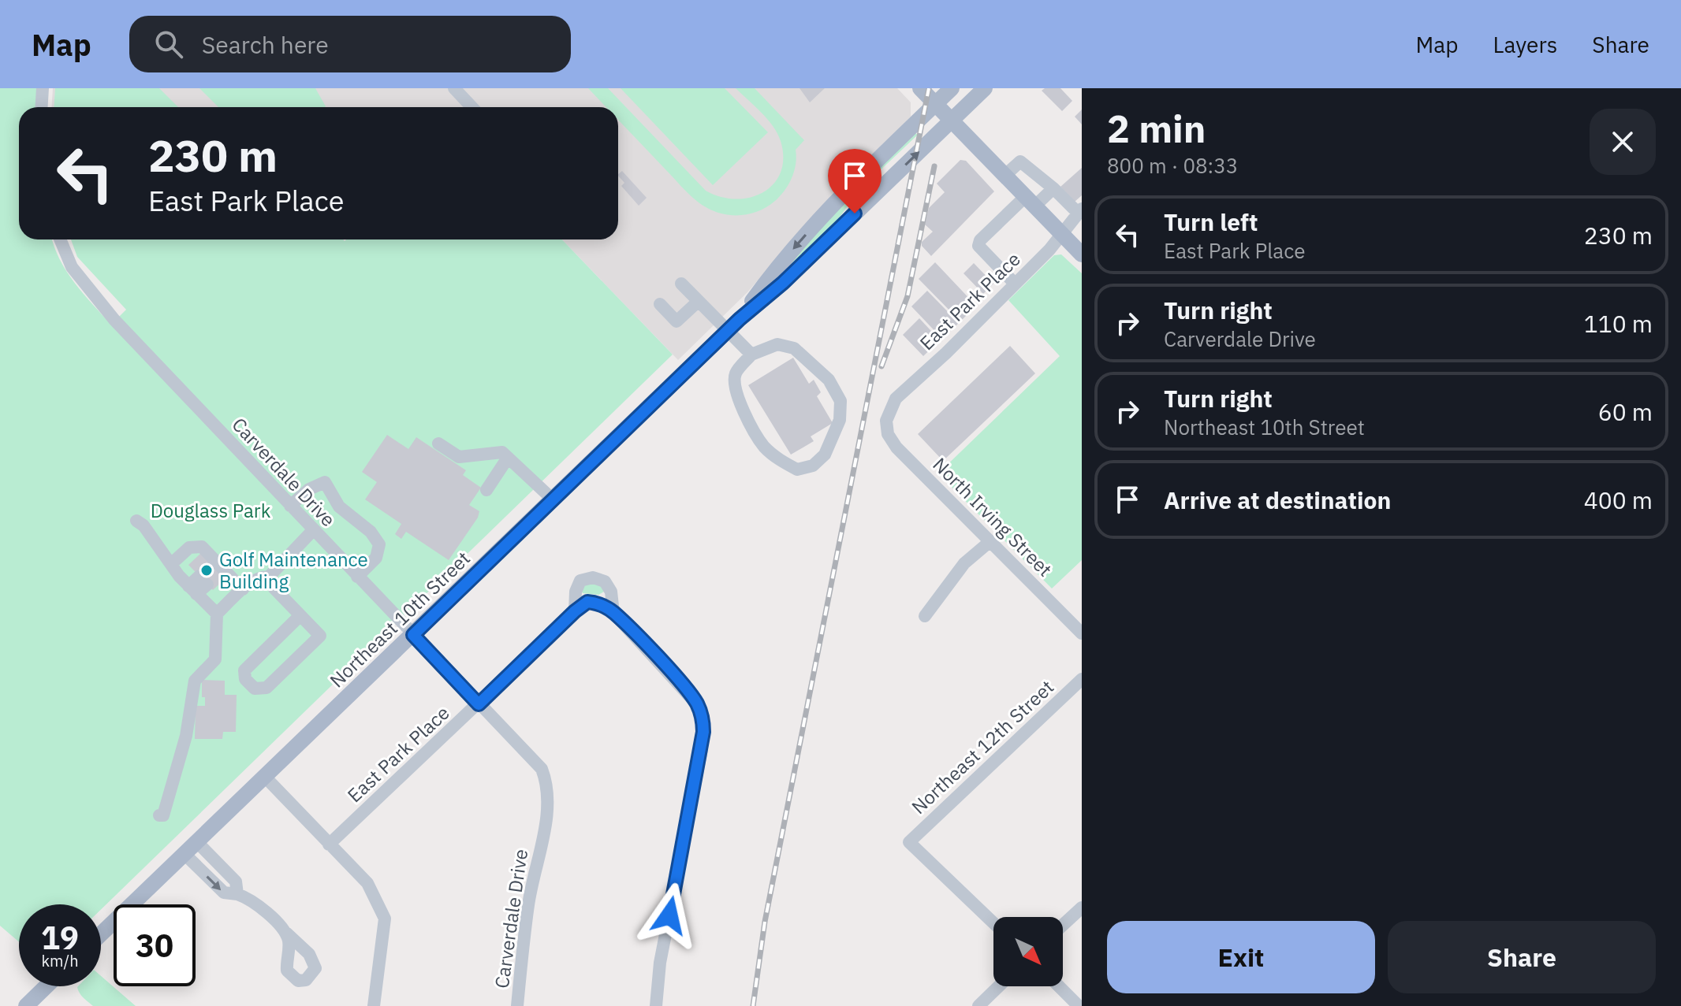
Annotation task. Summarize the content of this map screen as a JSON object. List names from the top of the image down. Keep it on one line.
{"streets":{"main road":["Northeast 10th Street"],"street":["East Park Place","Carverdale Drive","North Irving Street","Northeast 12th Street"]},"crossings":[["East Park Place","Carverdale Drive"],["East Park Place","North Irving Street"],["Carverdale Drive","Northeast 10th Street"]],"parks":["Douglass Park"],"places":["Golf Maintenance Building"],"north":"bottom right","page":{"header":"Map","search":"Search here","nav":["Map","Layers","Share"],"heading":["2 min","800 m · 08:33"],"turn":["230 m","East Park Place"],"list":[{"name":"Turn left","note":"East Park Place","value":"230 m"},{"name":"Turn right","note":"Carverdale Drive","value":"110 m"},{"name":"Turn right","note":"Northeast 10th Street","value":"60 m"},{"name":"Arrive at destination","value":"400 m"}],"speed":"19 km/h","limit":"30","buttons":["Exit","Share"]}}
